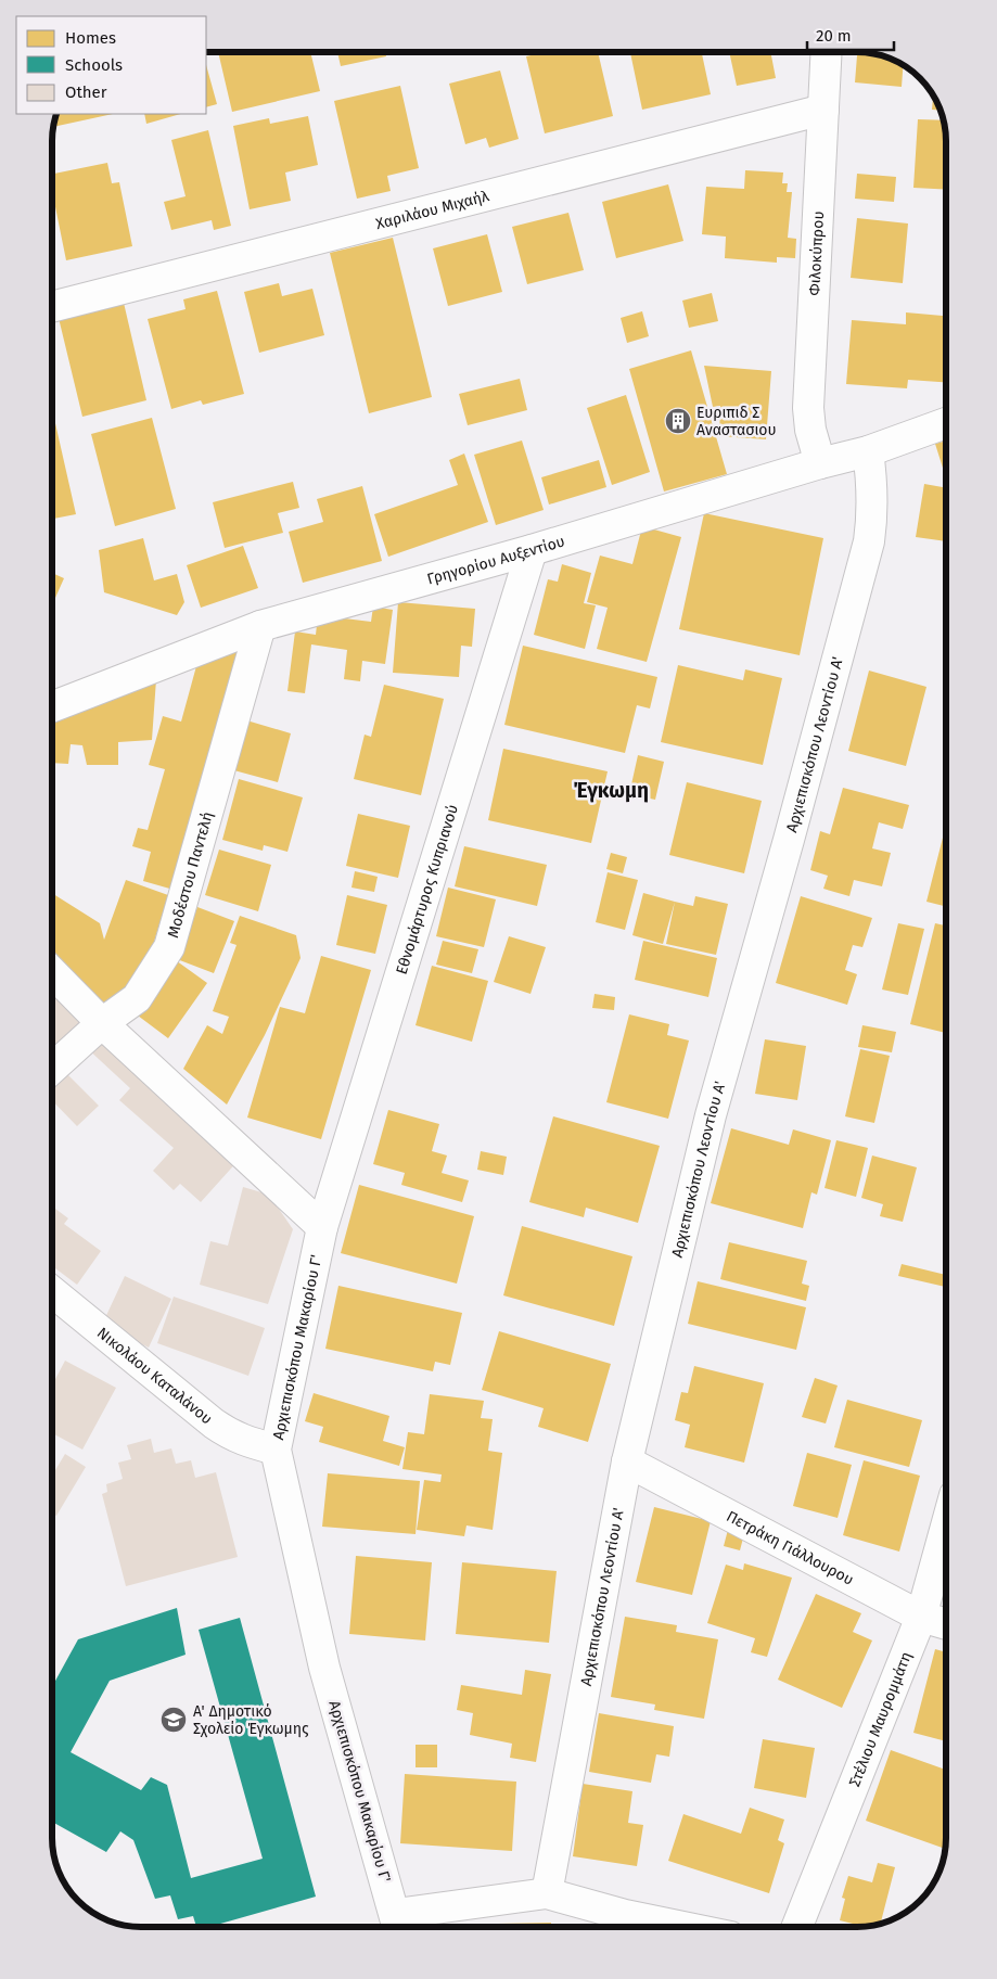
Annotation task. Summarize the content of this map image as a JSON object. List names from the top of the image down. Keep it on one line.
{"streets":{"street":["Χαριλάου Μιχαήλ","Φιλοκύπρου","Γρηγορίου Αυξεντίου","Αρχιεπισκόπου Λεοντίου Α'","Μοδέστου Παντελή","Εθνομάρτυρος Κυπριανού","Αρχιεπισκόπου Μακαρίου Γ'","Νικολάου Καταλάνου","Πετράκη Γιάλλουρου","Στέλιου Μαυρομμάτη"]},"crossings":[["Χαριλάου Μιχαήλ","Φιλοκύπρου"],["Φιλοκύπρου","Γρηγορίου Αυξεντίου"],["Γρηγορίου Αυξεντίου","Αρχιεπισκόπου Λεοντίου Α'"],["Γρηγορίου Αυξεντίου","Μοδέστου Παντελή"],["Γρηγορίου Αυξεντίου","Εθνομάρτυρος Κυπριανού"],["Αρχιεπισκόπου Λεοντίου Α'","Πετράκη Γιάλλουρου"],["Εθνομάρτυρος Κυπριανού","Αρχιεπισκόπου Μακαρίου Γ'"],["Αρχιεπισκόπου Μακαρίου Γ'","Νικολάου Καταλάνου"],["Πετράκη Γιάλλουρου","Στέλιου Μαυρομμάτη"]],"districts":["Έγκωμη"],"places":{"building":["Ευριπιδ Σ Αναστασιου"],"school or university":["Α' Δημοτικό Σχολείο Έγκωμης"]},"legend":["Homes","Schools","Other"],"scale_bar":"20 m"}
